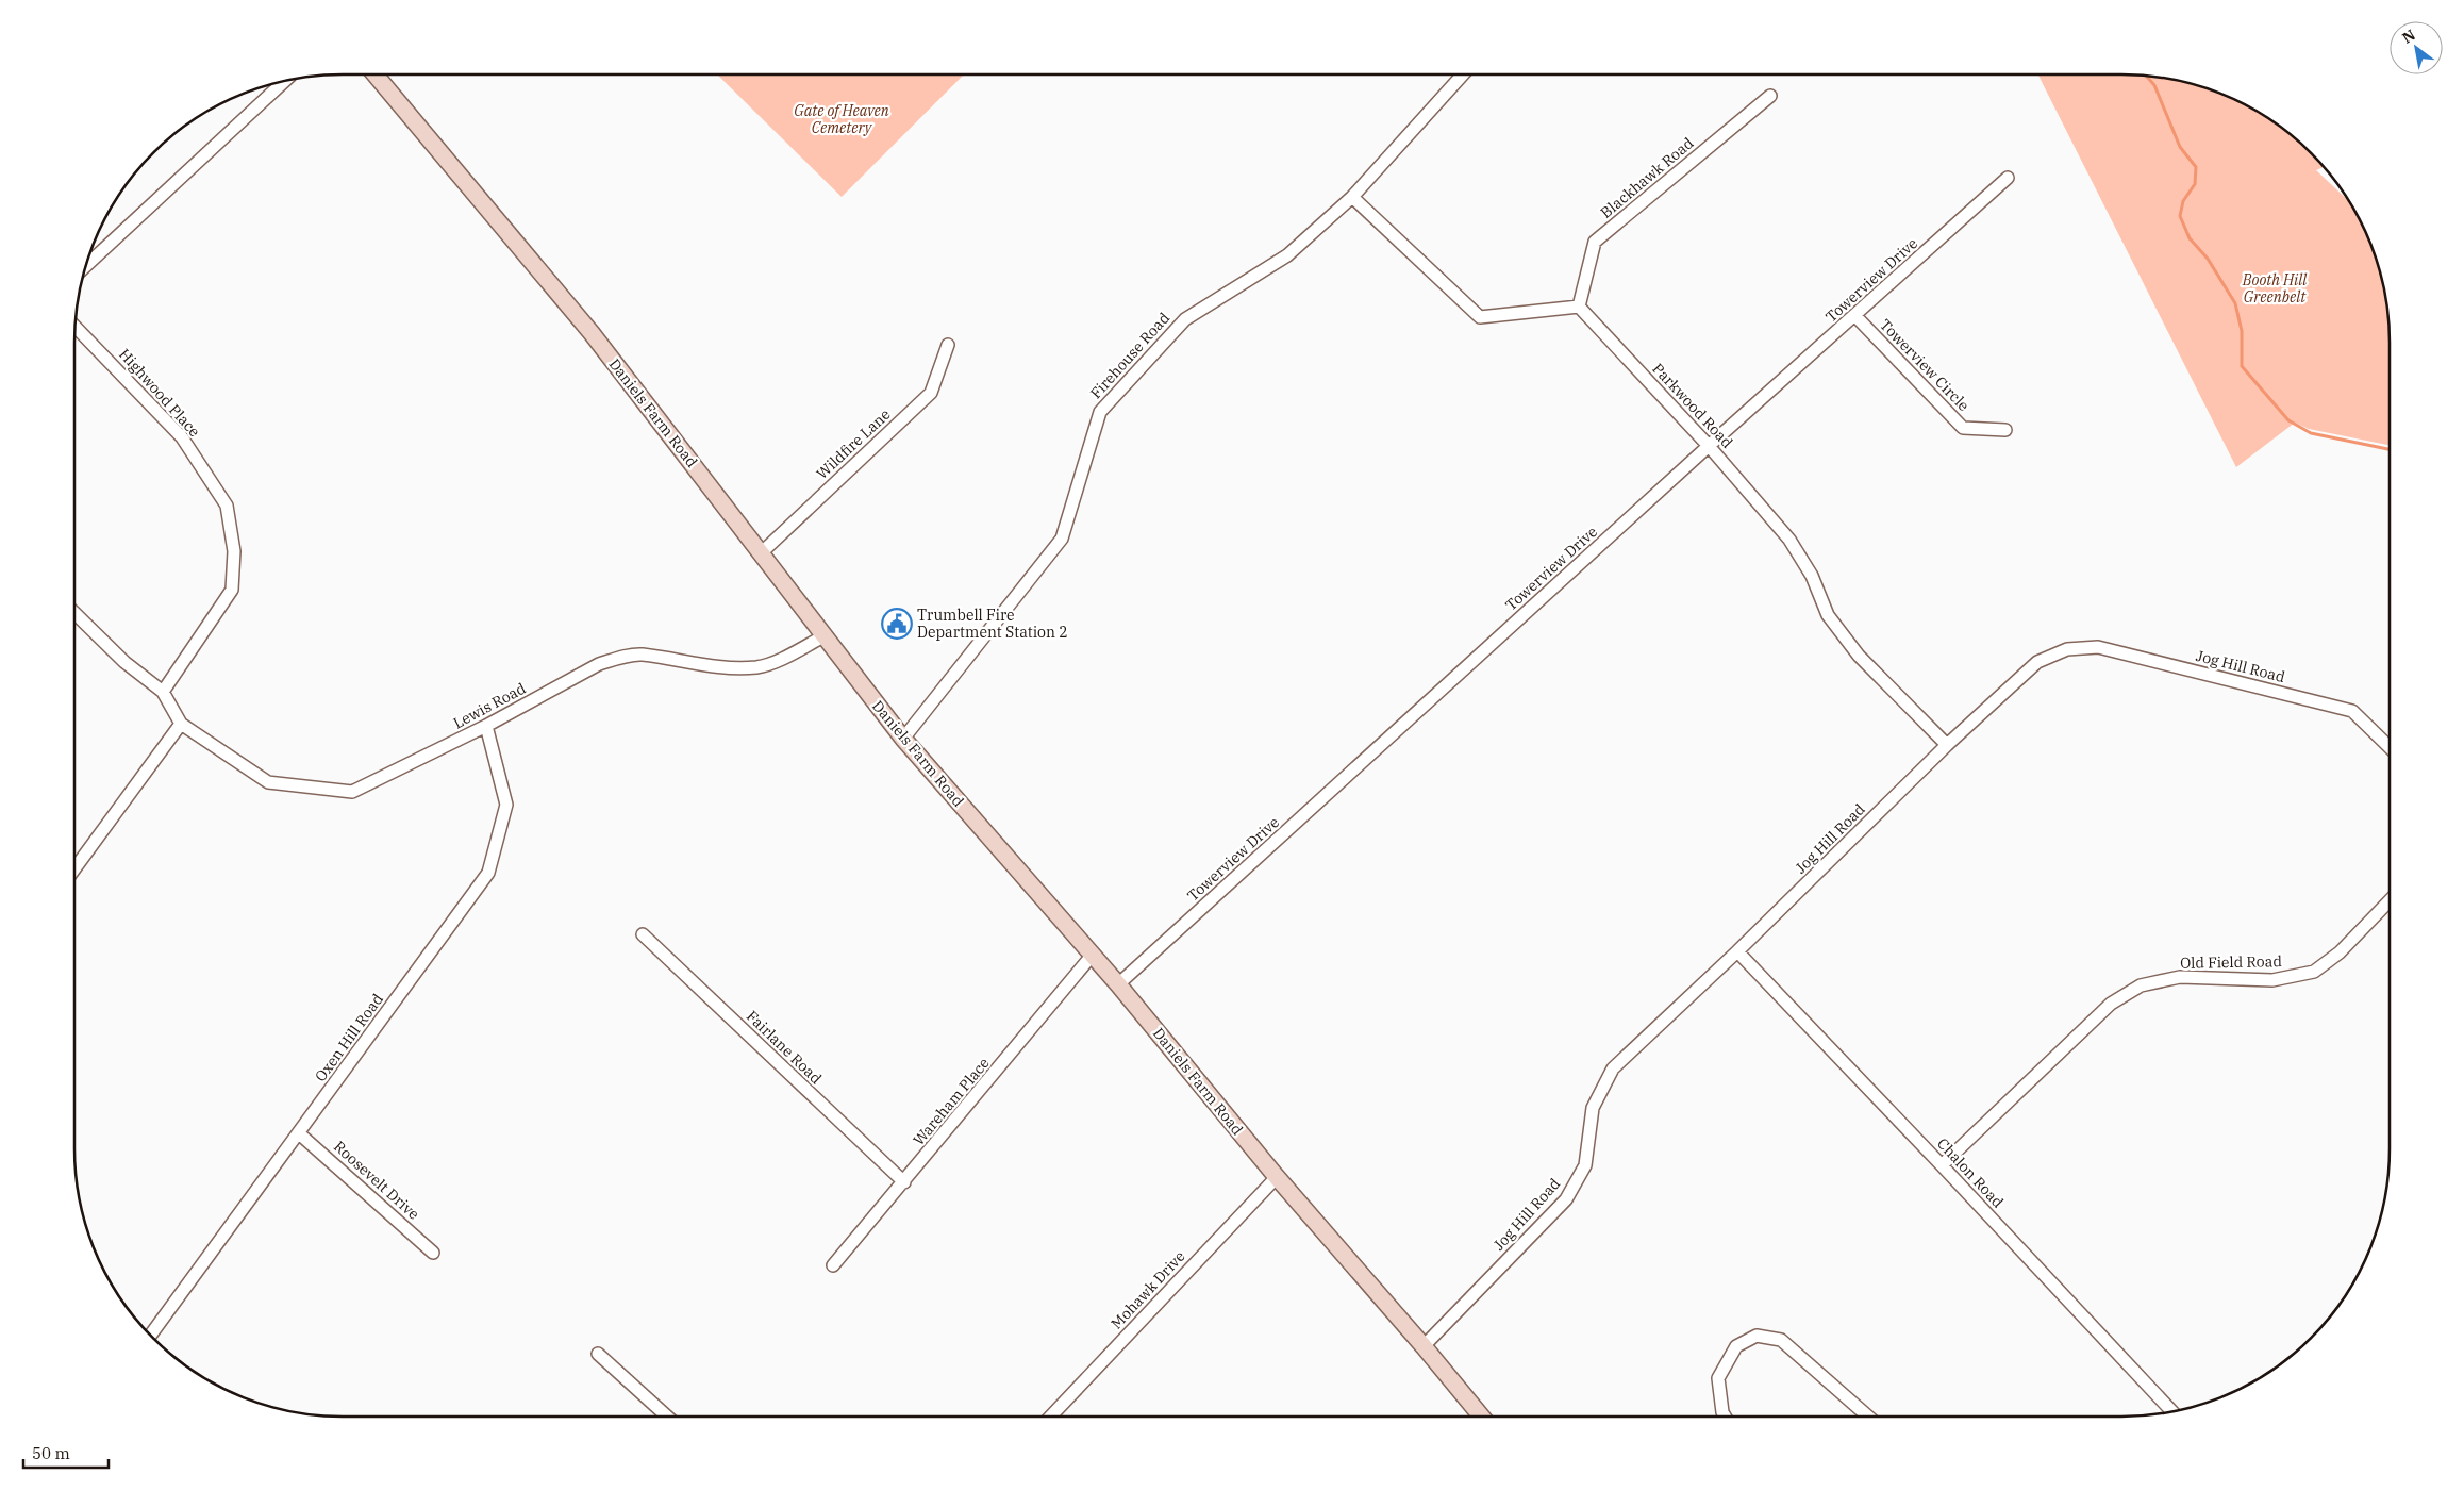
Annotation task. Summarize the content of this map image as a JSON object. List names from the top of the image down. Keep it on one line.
{"streets":{"main road":["Daniels Farm Road"],"street":["Blackhawk Road","Towerview Drive","Firehouse Road","Towerview Circle","Highwood Place","Parkwood Road","Wildfire Lane","Jog Hill Road","Lewis Road","Old Field Road","Oxen Hill Road","Fairlane Road","Wareham Place","Chalon Road","Roosevelt Drive","Mohawk Drive"]},"crossings":[["Blackhawk Road","Parkwood Road"],["Towerview Drive","Towerview Circle"],["Towerview Drive","Parkwood Road"],["Towerview Drive","Daniels Farm Road"],["Firehouse Road","Daniels Farm Road"],["Parkwood Road","Jog Hill Road"],["Daniels Farm Road","Wildfire Lane"],["Daniels Farm Road","Jog Hill Road"],["Daniels Farm Road","Lewis Road"],["Daniels Farm Road","Wareham Place"],["Daniels Farm Road","Mohawk Drive"],["Jog Hill Road","Chalon Road"],["Lewis Road","Oxen Hill Road"],["Old Field Road","Chalon Road"],["Oxen Hill Road","Roosevelt Drive"],["Fairlane Road","Wareham Place"]],"parks":["Gate of Heaven Cemetery","Booth Hill Greenbelt"],"places":{"public building":["Trumbell Fire Department Station 2"]},"scale_bar":"50 m","north":"top left"}
